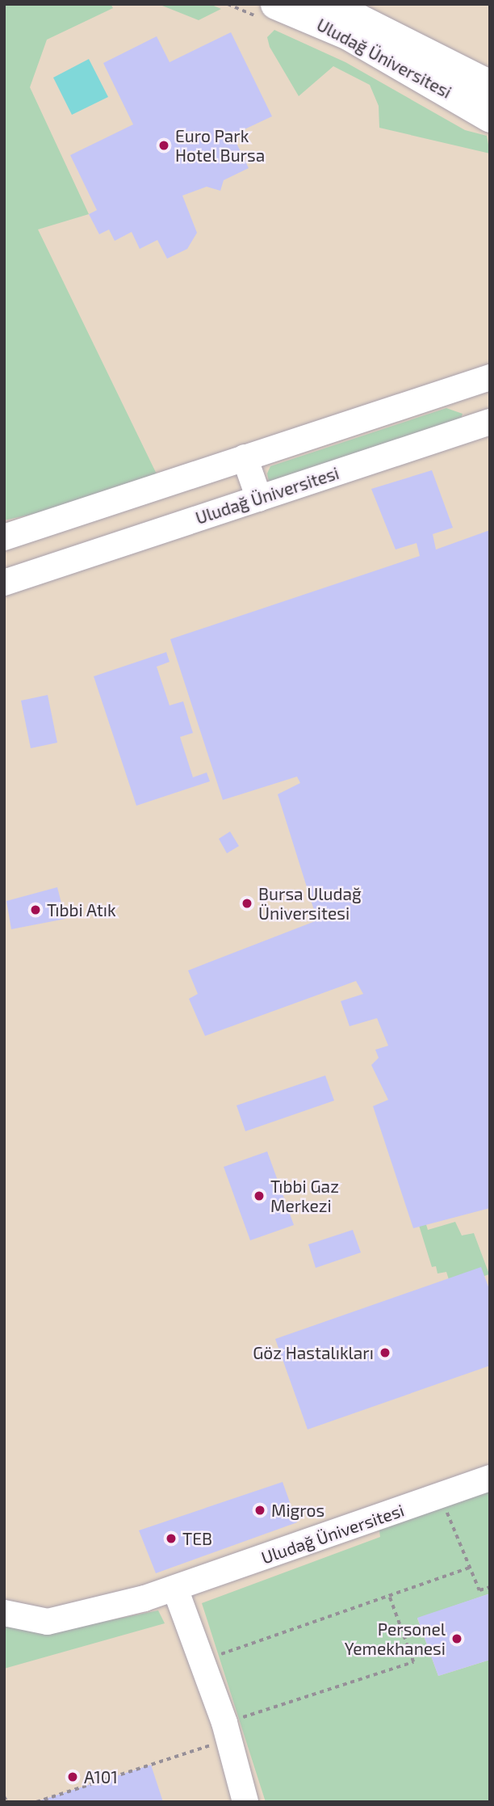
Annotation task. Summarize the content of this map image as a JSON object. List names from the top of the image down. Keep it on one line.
{"streets":{"main road":["Uludağ Üniversitesi"]},"places":["Euro Park Hotel Bursa","Bursa Uludağ Üniversitesi","Tıbbi Atık","Tıbbi Gaz Merkezi","Göz Hastalıkları","Migros","TEB","Personel Yemekhanesi","A101"]}
